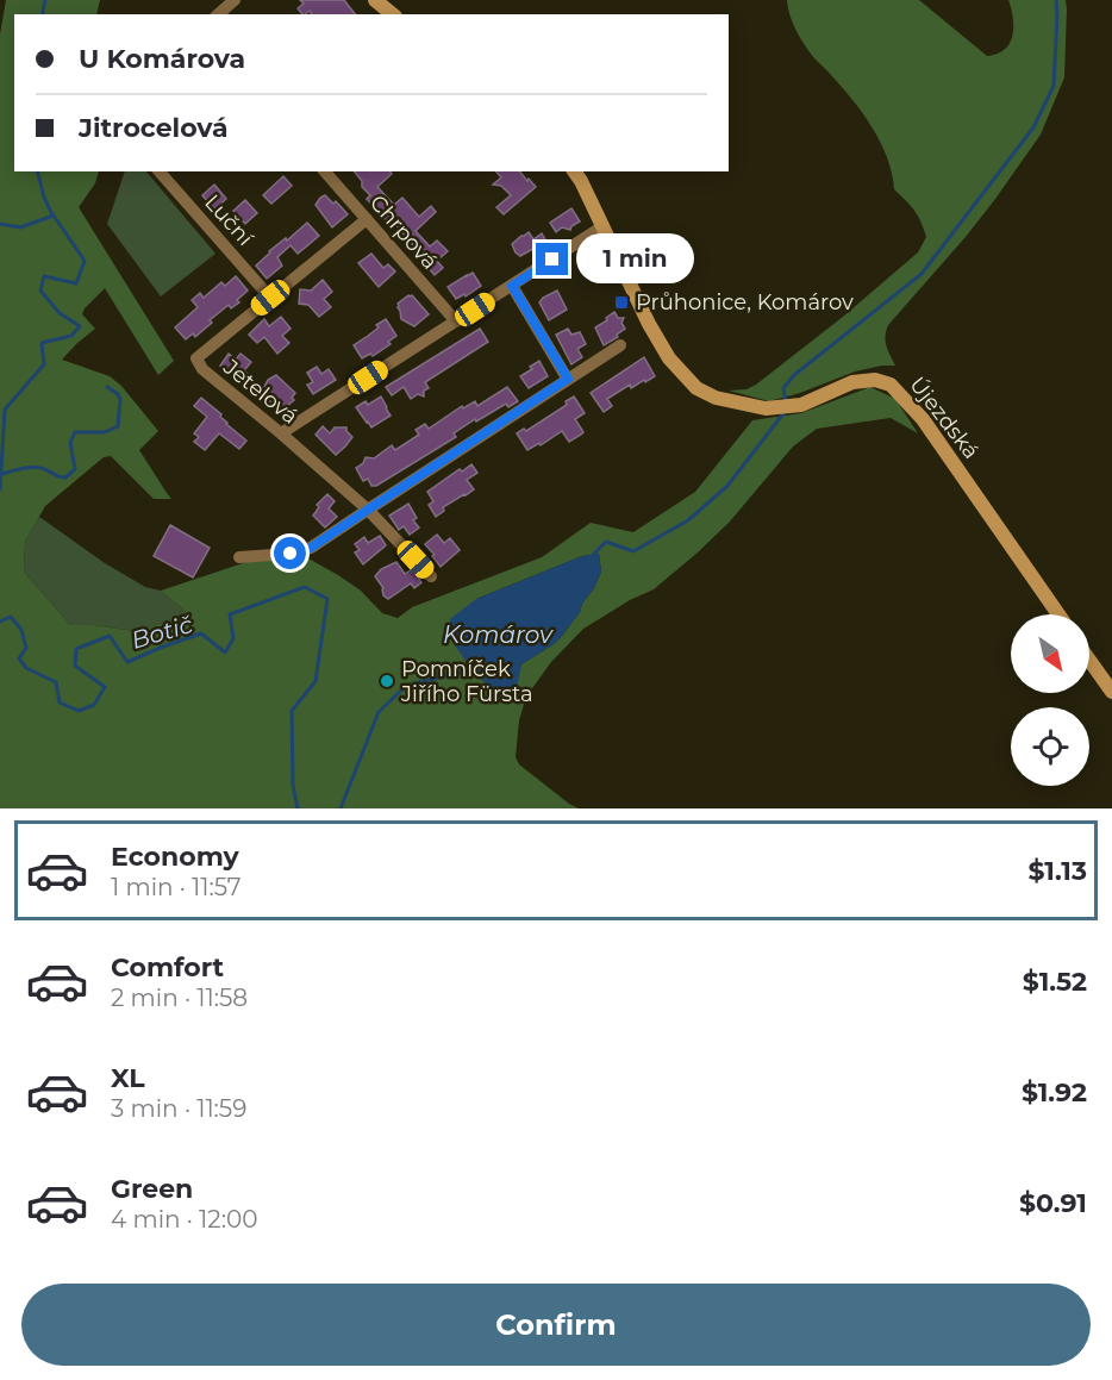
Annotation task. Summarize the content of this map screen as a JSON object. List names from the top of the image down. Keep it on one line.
{"streets":{"street":["Luční","Chrpová","Jetelová","Újezdská"]},"crossings":[["Luční","Jetelová"],["Chrpová","Jetelová"]],"water":["Botič","Komárov"],"places":{"transit":["Průhonice, Komárov"],"other":["Pomníček Jiřího Fürsta"]},"north":"bottom right","page":{"banner":["U Komárova","Jitrocelová"],"bubble":"1 min","list":[{"name":"Economy","note":"1 min · 11:57","value":"$1.13"},{"name":"Comfort","note":"2 min · 11:58","value":"$1.52"},{"name":"XL","note":"3 min · 11:59","value":"$1.92"},{"name":"Green","note":"4 min · 12:00","value":"$0.91"}],"buttons":"Confirm"}}
